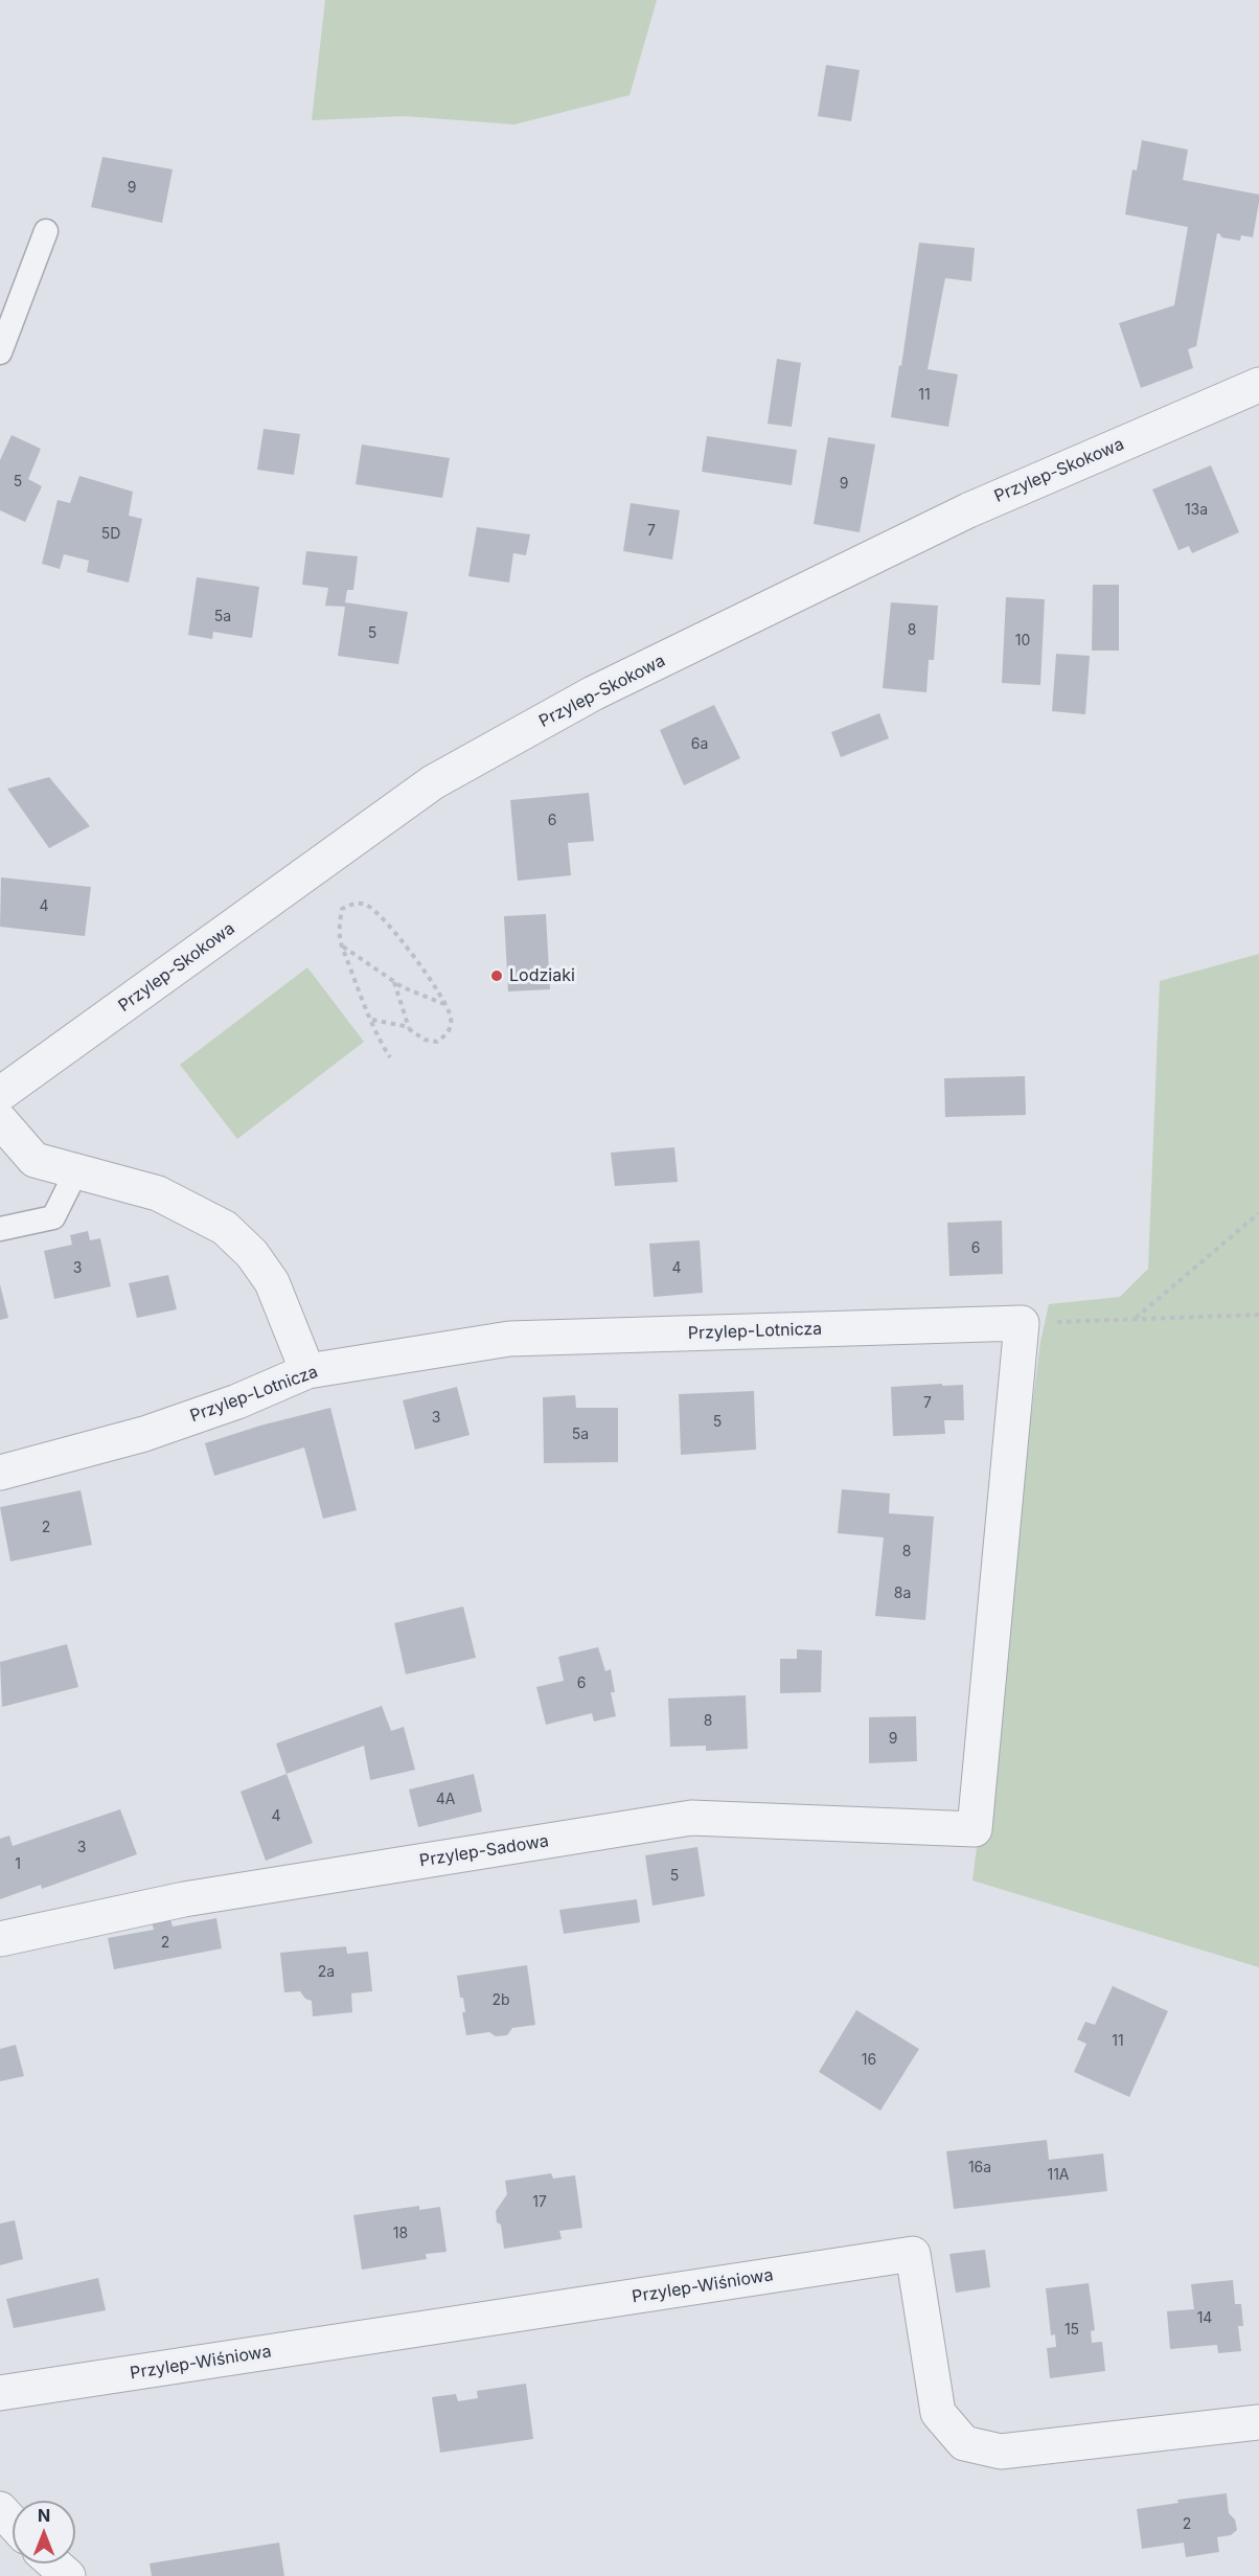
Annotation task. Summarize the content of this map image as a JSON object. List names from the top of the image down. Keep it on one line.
{"streets":{"street":["Przylep-Skokowa","Przylep-Lotnicza","Przylep-Sadowa","Przylep-Wiśniowa"]},"crossings":[["Przylep-Lotnicza","Przylep-Sadowa"]],"places":["Lodziaki"],"house_numbers":["9","11","5","9","13a","7","5D","5a","8","5","10","6a","6","4","6","3","4","7","3","5","5a","2","8","8a","6","8","9","4A","4","3","1","5","2","2a","2b","11","16","16a","11A","17","18","14","15","2"],"north":"top"}
